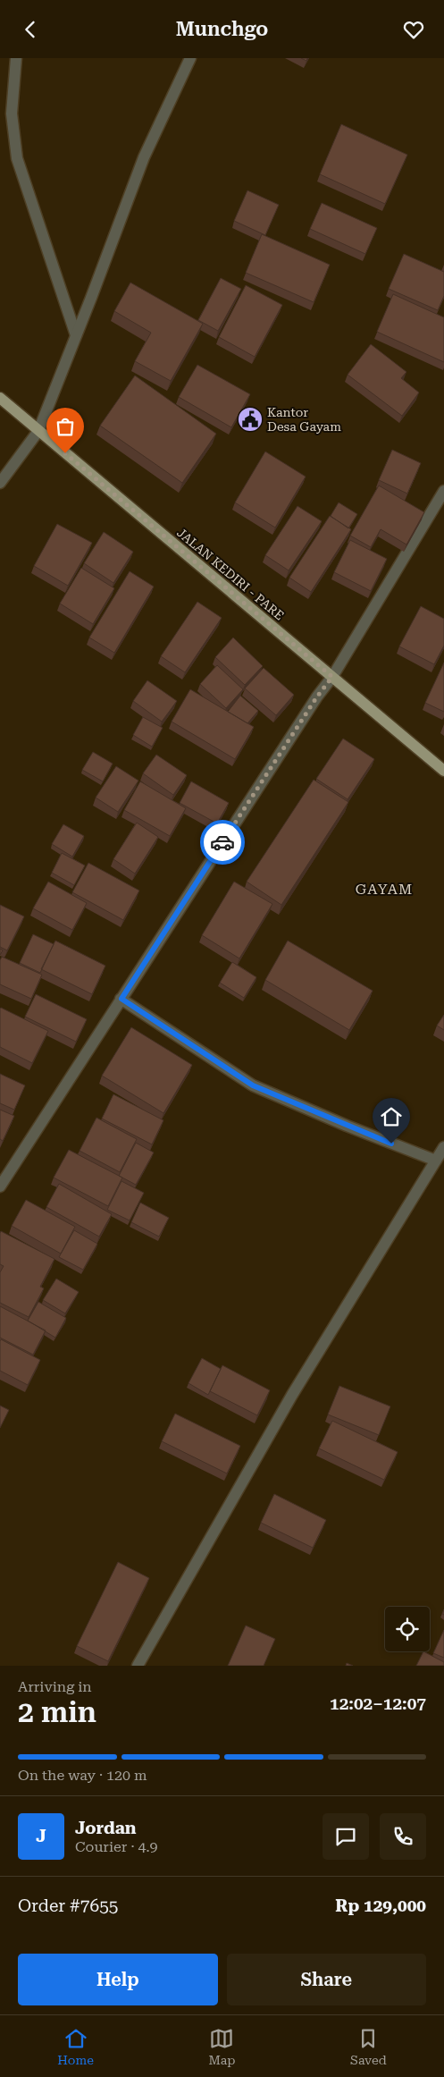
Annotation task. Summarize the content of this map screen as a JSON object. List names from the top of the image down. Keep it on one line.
{"streets":{"main road":["JALAN KEDIRI - PARE"]},"districts":["GAYAM"],"places":{"public building":["Kantor Desa Gayam"]},"page":{"header":"Munchgo","heading":["2 min","Arriving in","12:02–12:07"],"panel":["Jordan","Courier · 4.9","Order #7655","Rp 129,000"],"bar":"On the way · 120 m","round":"J","buttons":["Help","Share"],"tabs":["Home","Map","Saved"]}}
